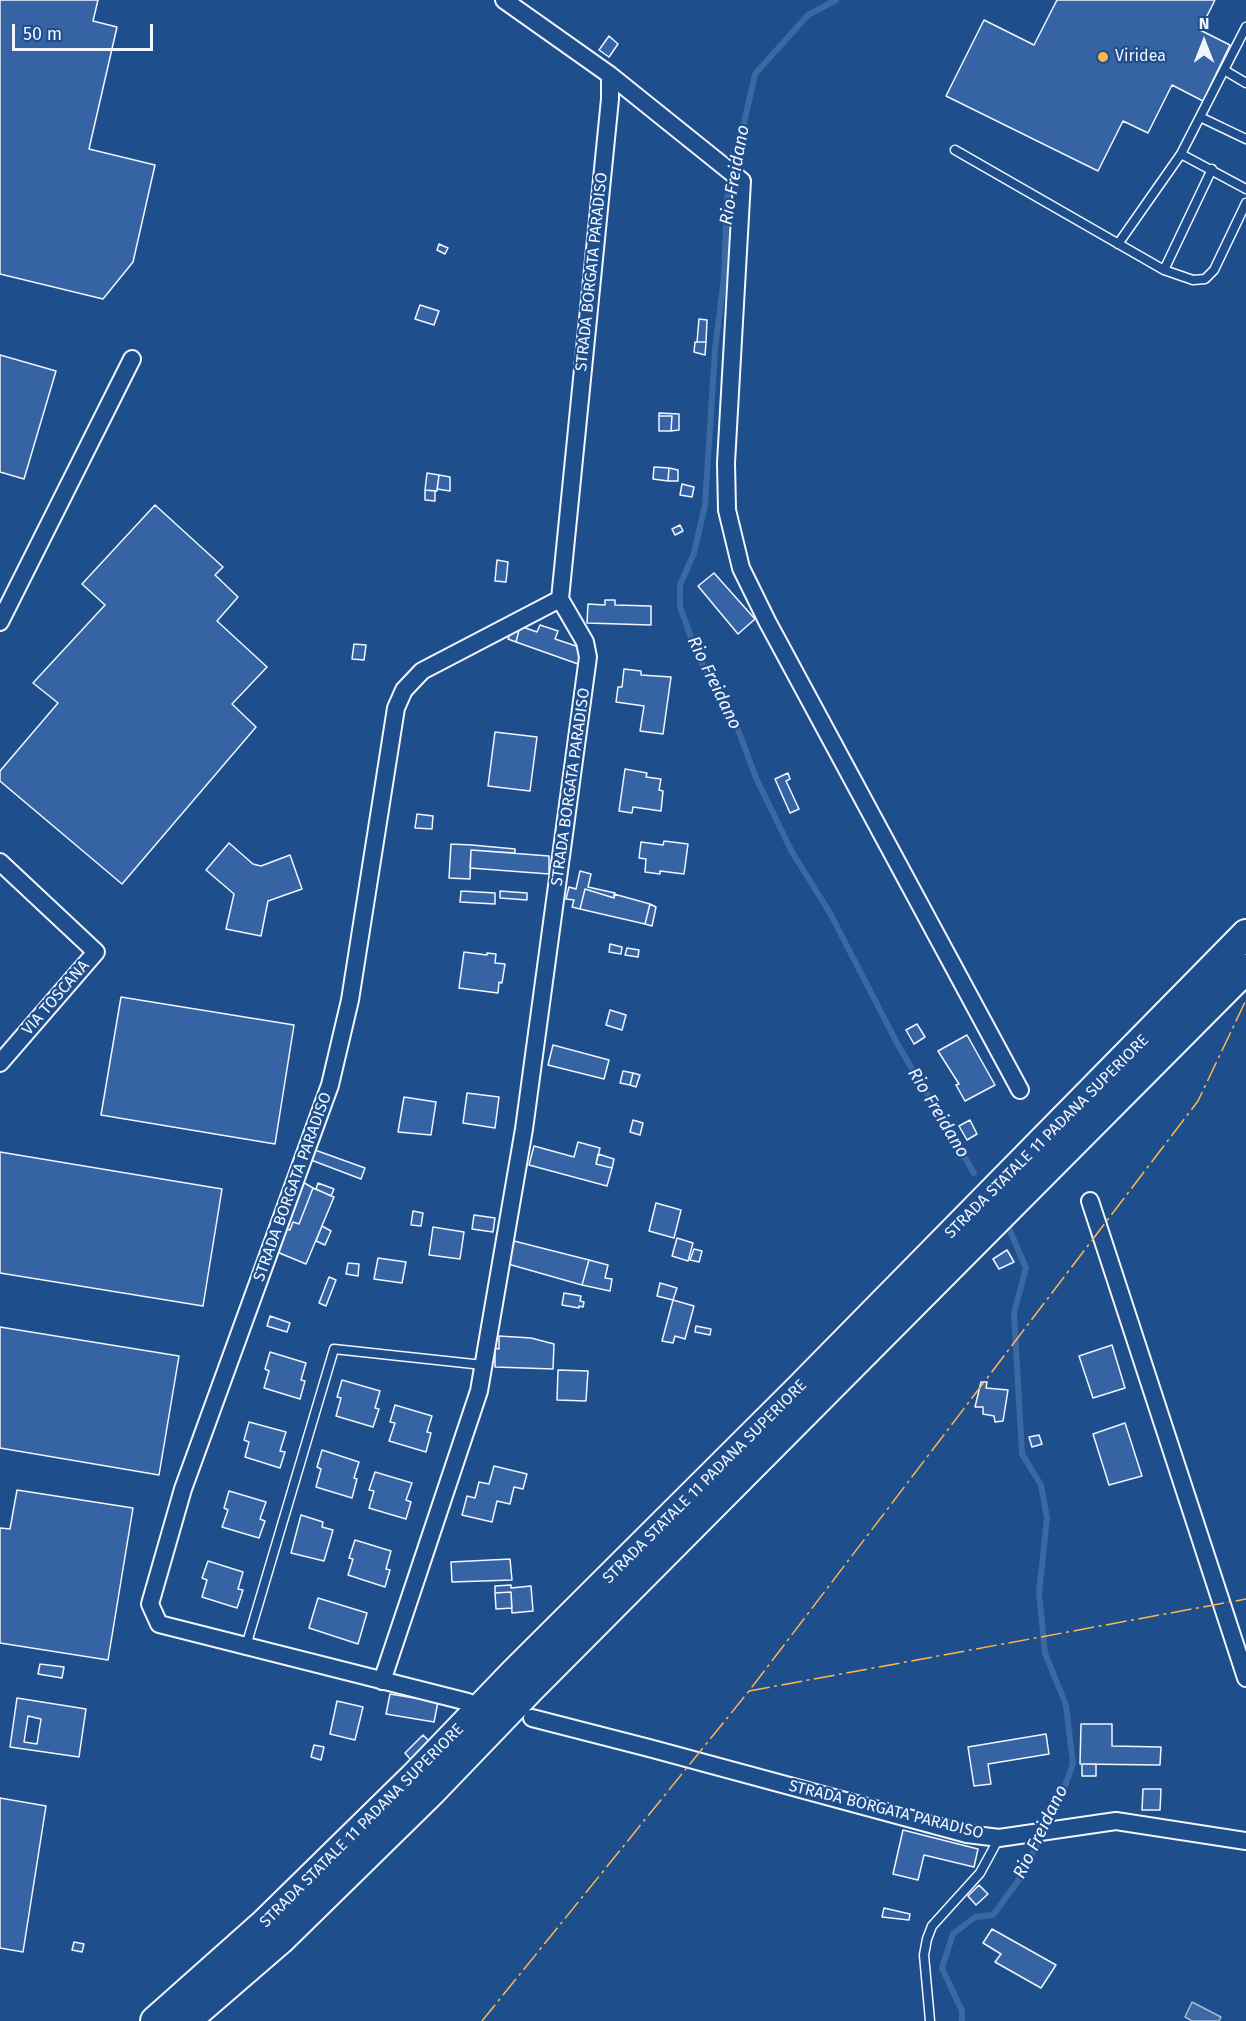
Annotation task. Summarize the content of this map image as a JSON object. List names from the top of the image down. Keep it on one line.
{"streets":{"highway":["STRADA STATALE 11 PADANA SUPERIORE"],"street":["STRADA BORGATA PARADISO","VIA TOSCANA"]},"water":["Rio Freidano"],"places":["Viridea"],"scale_bar":"50 m","north":"top"}
